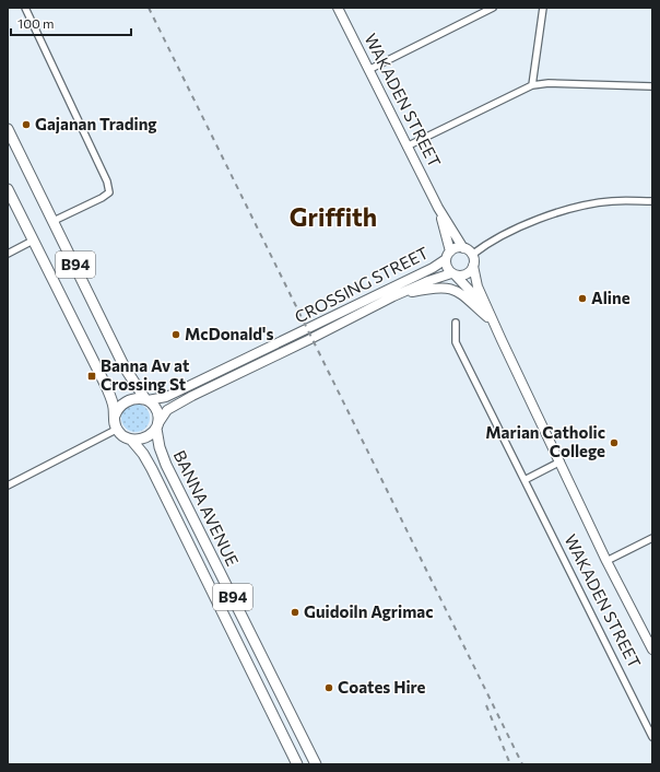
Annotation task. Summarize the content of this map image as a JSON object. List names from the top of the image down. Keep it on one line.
{"streets":{"main road":["WAKADEN STREET","B94","CROSSING STREET","BANNA AVENUE"]},"crossings":[["WAKADEN STREET","CROSSING STREET"],["B94","CROSSING STREET"],["B94","BANNA AVENUE"],["CROSSING STREET","BANNA AVENUE"]],"districts":["Griffith"],"places":{"other":["Gajanan Trading","Aline","McDonald's","Marian Catholic College","Guidoiln Agrimac","Coates Hire"],"transit":["Banna Av at Crossing St"]},"scale_bar":"100 m"}
